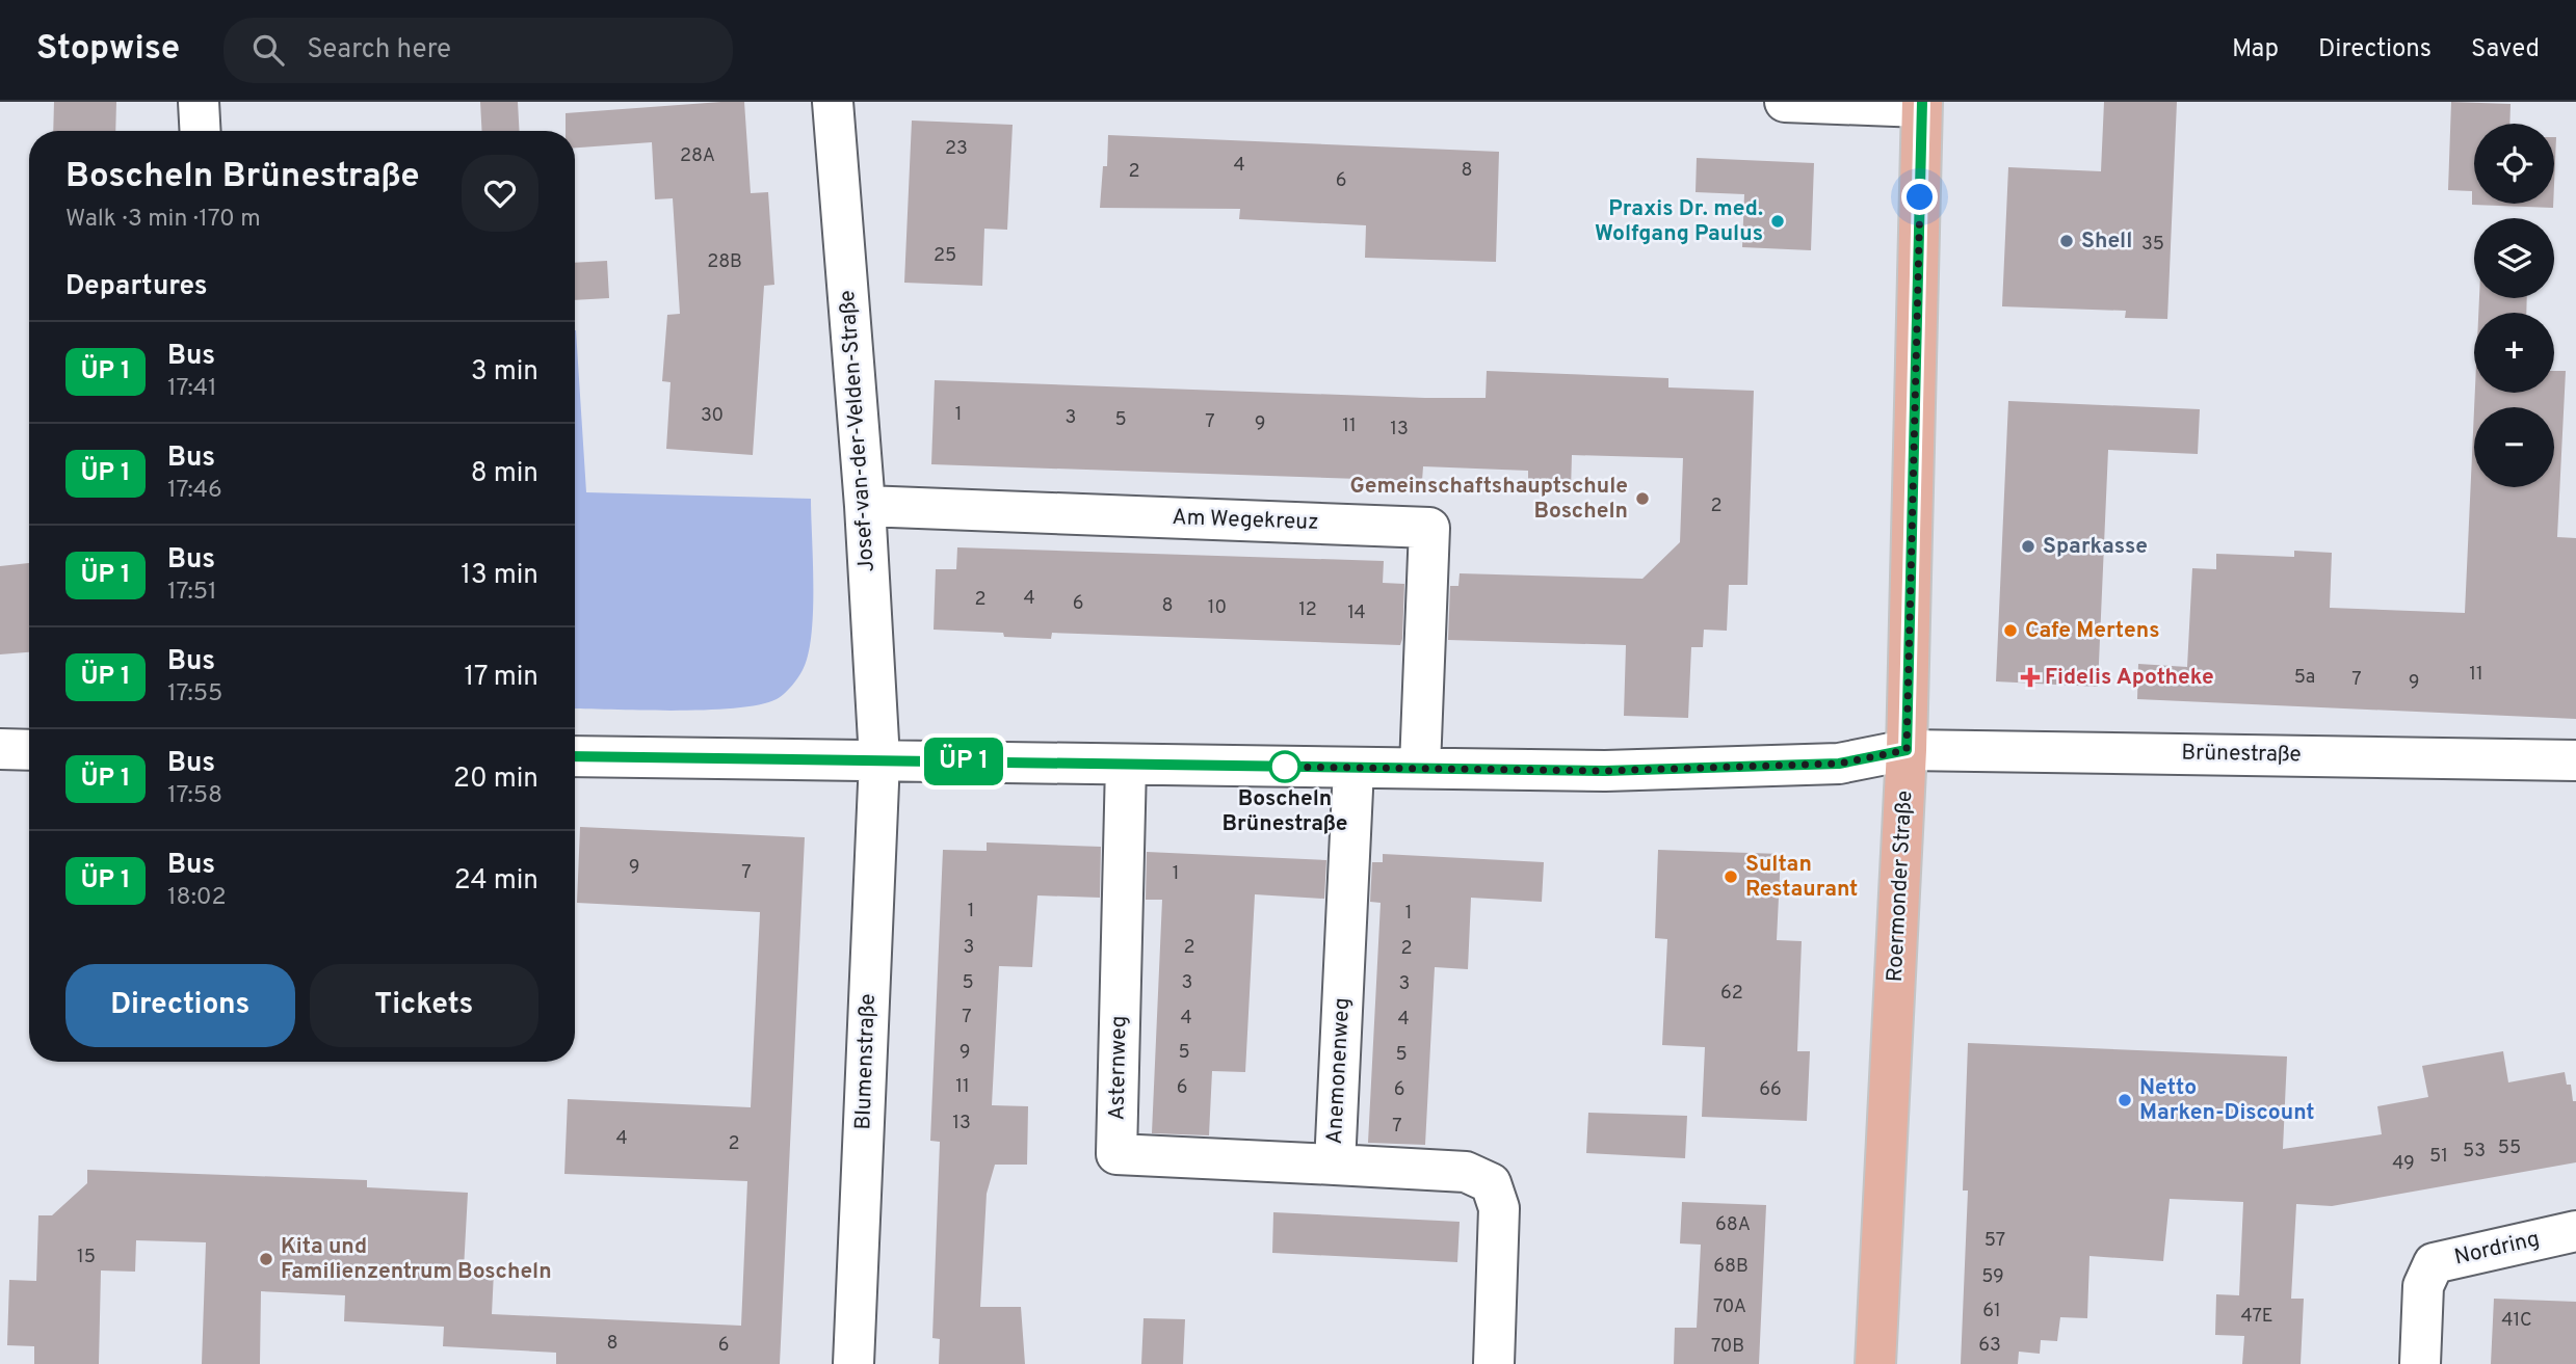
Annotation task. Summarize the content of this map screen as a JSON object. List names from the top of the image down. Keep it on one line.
{"streets":{"main road":["Roermonder Straße"],"street":["Josef-van-der-Velden-Straße","Am Wegekreuz","Brünestraße","Blumenstraße","Asternweg","Anemonenweg","Nordring"]},"crossings":[["Josef-van-der-Velden-Straße","Am Wegekreuz"],["Josef-van-der-Velden-Straße","Brünestraße"],["Josef-van-der-Velden-Straße","Blumenstraße"],["Am Wegekreuz","Brünestraße"],["Brünestraße","Roermonder Straße"],["Brünestraße","Blumenstraße"],["Brünestraße","Asternweg"],["Brünestraße","Anemonenweg"],["Asternweg","Anemonenweg"]],"places":{"other":["Praxis Dr. med. Wolfgang Paulus","Shell","Gemeinschaftshauptschule Boscheln","Sparkasse","Cafe Mertens","Boscheln Brünestraße","Sultan Restaurant","Netto Marken-Discount","Kita und Familienzentrum Boscheln"],"health":["Fidelis Apotheke"]},"house_numbers":["23","28A","4","8","2","6","35","25","28B","1","30","3","5","7","9","11","13","2","4","2","6","8","10","12","14","11","5a","7","9","9","7","1","1","1","3","2","2","5","3","3","62","7","4","4","9","5","5","11","6","6","66","13","7","4","2","55","53","51","49","68A","57","15","68B","59","70A","61","47E","41C","8","6","63","70B"],"page":{"header":"Stopwise","search":"Search here","nav":["Map","Directions","Saved"],"on_map":"ÜP 1","map_buttons":["+","−"],"heading":[["Boscheln Brünestraße","Walk · 3 min · 170 m"],"Departures"],"list":[{"mark":"ÜP 1","name":"Bus","note":"17:41","value":"3 min"},{"mark":"ÜP 1","name":"Bus","note":"17:46","value":"8 min"},{"mark":"ÜP 1","name":"Bus","note":"17:51","value":"13 min"},{"mark":"ÜP 1","name":"Bus","note":"17:55","value":"17 min"},{"mark":"ÜP 1","name":"Bus","note":"17:58","value":"20 min"},{"mark":"ÜP 1","name":"Bus","note":"18:02","value":"24 min"}],"buttons":["Directions","Tickets"]}}
